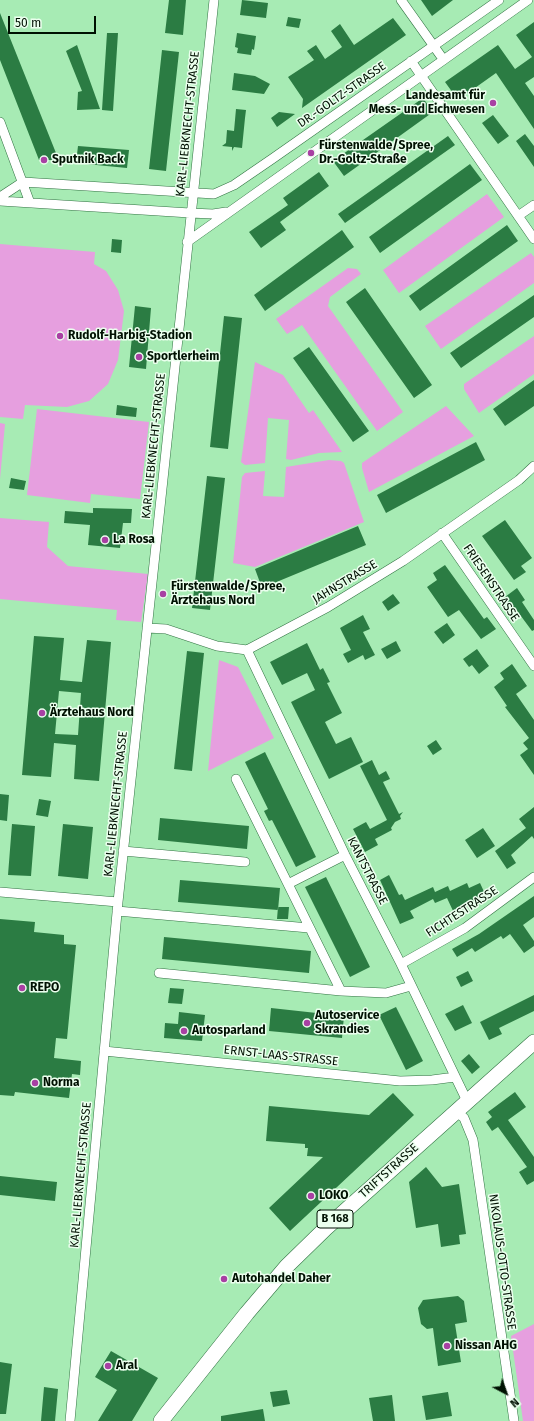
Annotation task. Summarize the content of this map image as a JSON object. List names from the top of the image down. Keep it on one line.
{"streets":{"main road":["TRIFTSTRASSE","B 168"],"street":["DR.-GOLTZ-STRASSE","KARL-LIEBKNECHT-STRASSE","JAHNSTRASSE","FRIESENSTRASSE","KANTSTRASSE","FICHTESTRASSE","ERNST-LAAS-STRASSE","NIKOLAUS-OTTO-STRASSE"]},"crossings":[["DR.-GOLTZ-STRASSE","KARL-LIEBKNECHT-STRASSE"],["KARL-LIEBKNECHT-STRASSE","ERNST-LAAS-STRASSE"],["JAHNSTRASSE","FRIESENSTRASSE"],["JAHNSTRASSE","KANTSTRASSE"],["KANTSTRASSE","FICHTESTRASSE"],["KANTSTRASSE","ERNST-LAAS-STRASSE"],["KANTSTRASSE","TRIFTSTRASSE"],["KANTSTRASSE","NIKOLAUS-OTTO-STRASSE"],["TRIFTSTRASSE","NIKOLAUS-OTTO-STRASSE"]],"places":["Landesamt für Mess- und Eichwesen","Fürstenwalde/Spree, Dr.-Goltz-Straße","Sputnik Back","Rudolf-Harbig-Stadion","Sportlerheim","La Rosa","Fürstenwalde/Spree, Ärztehaus Nord","Ärztehaus Nord","REPO","Autoservice Skrandies","Autosparland","Norma","LOKO","Autohandel Daher","Nissan AHG","Aral"],"scale_bar":"50 m","north":"bottom right"}
